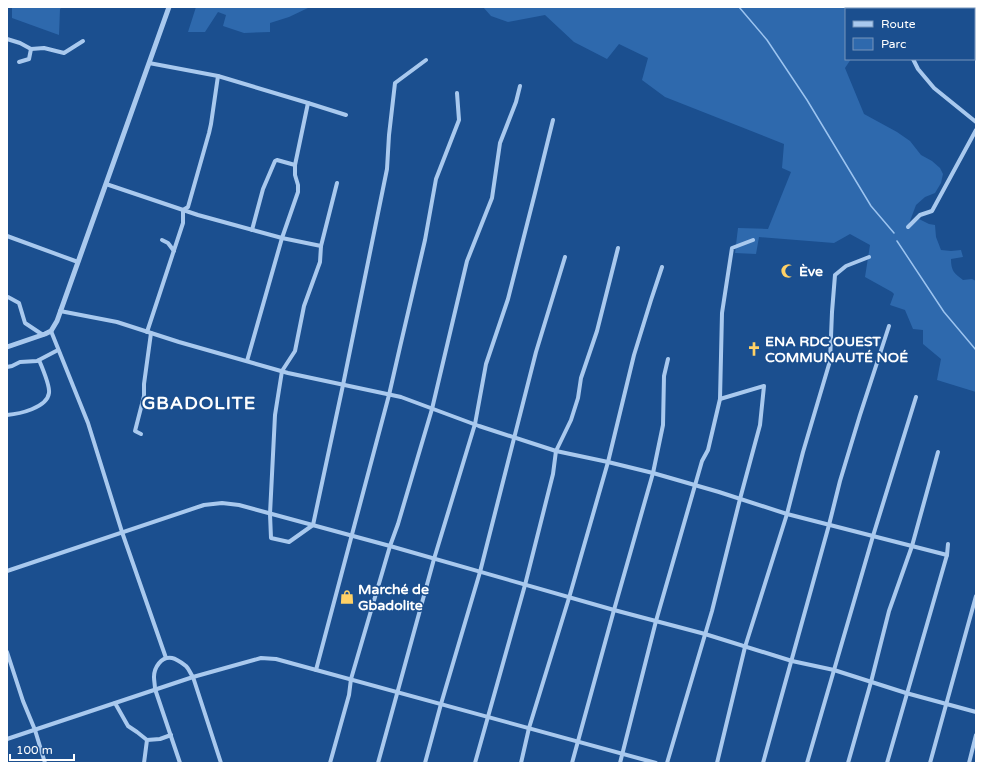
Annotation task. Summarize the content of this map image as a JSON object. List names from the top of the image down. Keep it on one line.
{"districts":["GBADOLITE"],"places":{"mosque":["Ève"],"church":["ENA RDC OUEST COMMUNAUTÉ NOÉ"],"shop":["Marché de Gbadolite"]},"legend":["Route","Parc"],"scale_bar":"100 m"}
